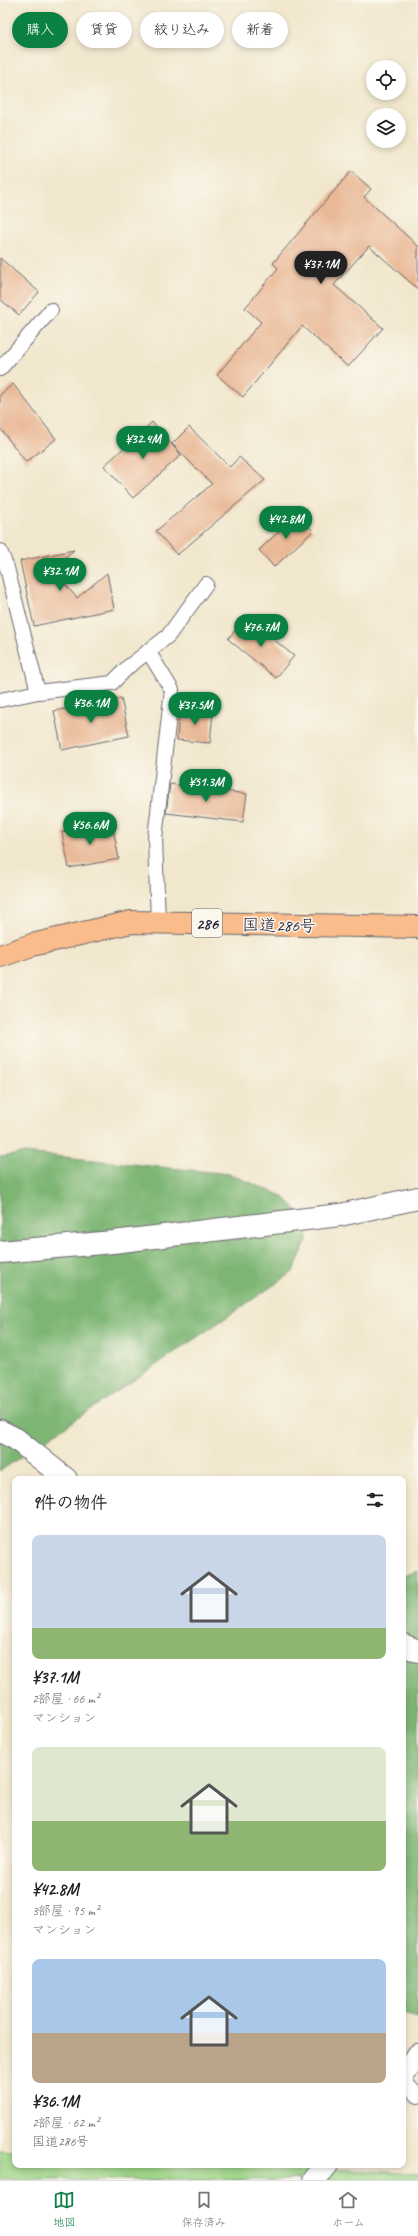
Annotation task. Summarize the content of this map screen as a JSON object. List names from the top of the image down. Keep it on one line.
{"streets":{"highway":["286","国道286号"]},"page":{"chip":["購入","賃貸","絞り込み","新着"],"price":["¥37.1M","¥32.4M","¥42.8M","¥32.1M","¥76.7M","¥36.1M","¥37.5M","¥51.3M","¥56.6M"],"heading":"9件の物件","list":[{"name":"¥37.1M","note":"2部屋 · 66 m² · マンション"},{"name":"¥42.8M","note":"3部屋 · 95 m² · マンション"},{"name":"¥36.1M","note":"2部屋 · 62 m² · 国道286号"}],"tabs":["地図","保存済み","ホーム"]}}
